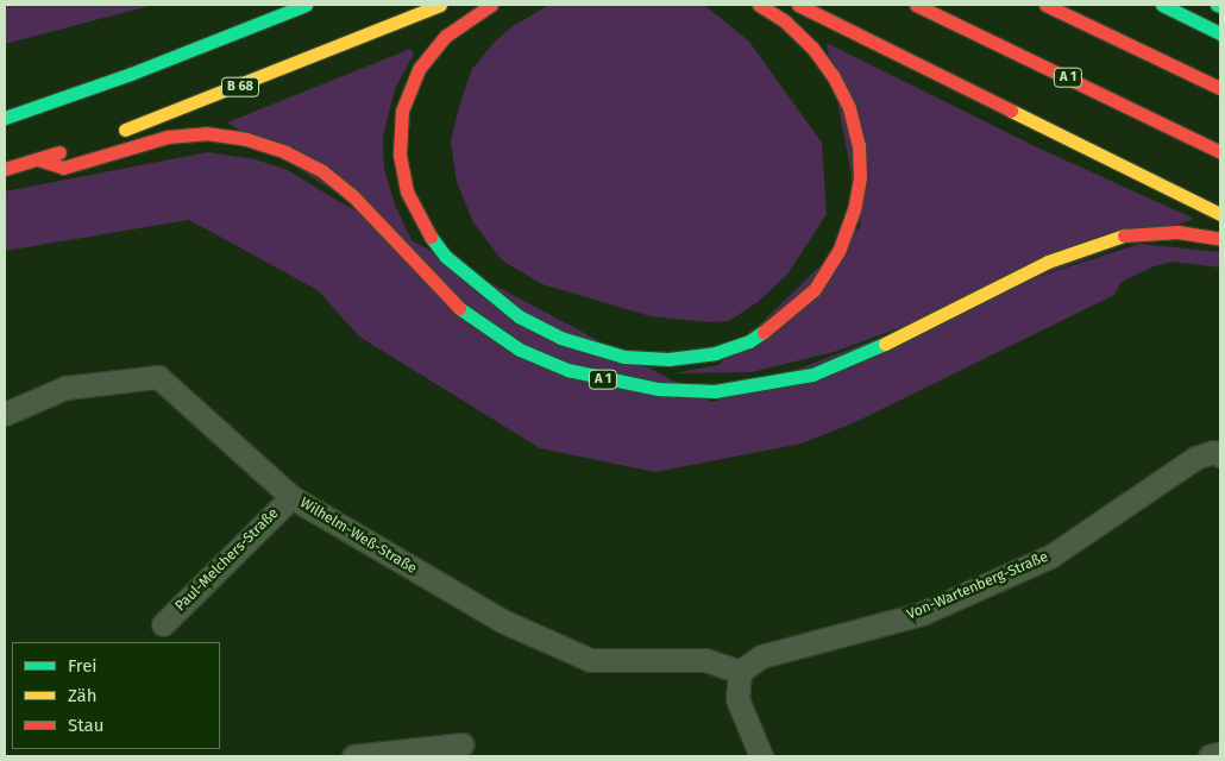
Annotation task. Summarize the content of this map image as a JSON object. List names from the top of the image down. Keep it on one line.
{"streets":{"highway":["A 1","B 68"],"street":["Wilhelm-Weß-Straße","Paul-Melchers-Straße","Von-Wartenberg-Straße"]},"crossings":[["Wilhelm-Weß-Straße","Paul-Melchers-Straße"],["Wilhelm-Weß-Straße","Von-Wartenberg-Straße"]],"legend":["Frei","Zäh","Stau"]}
